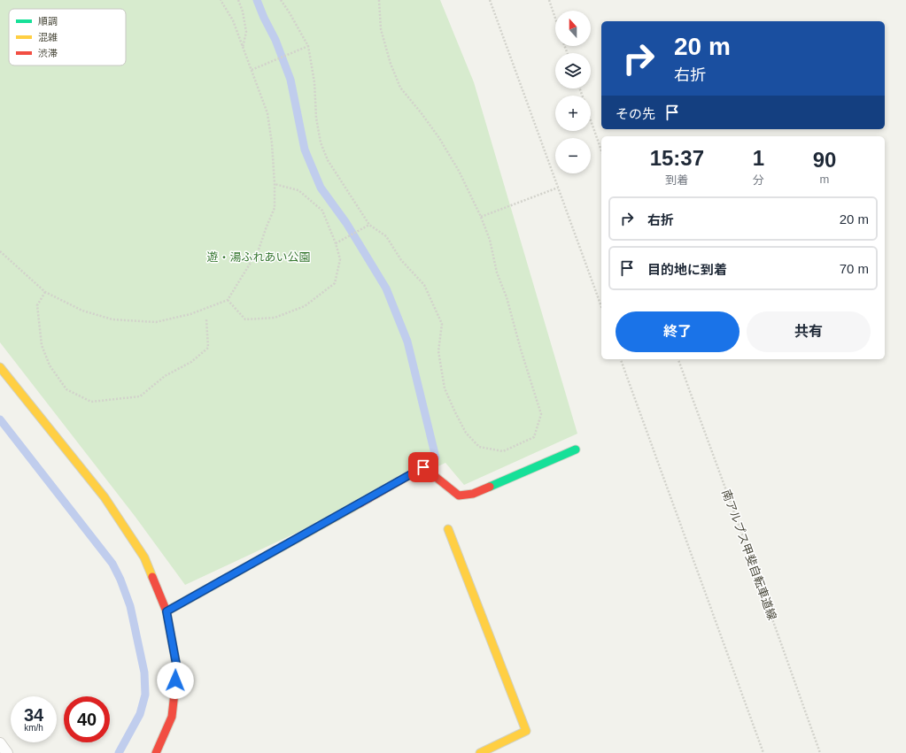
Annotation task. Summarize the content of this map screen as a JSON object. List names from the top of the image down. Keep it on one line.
{"streets":{"path":["南アルプス甲斐自転車道線"]},"parks":["遊・湯ふれあい公園"],"legend":["順調","混雑","渋滞"],"north":"top","page":{"map_buttons":["+","−"],"turn":["20 m","右折"],"then":"その先","eta":["15:37","到着","1","分","90","m"],"list":[{"name":"右折","value":"20 m"},{"name":"目的地に到着","value":"70 m"}],"buttons":["終了","共有"],"speed":"34 km/h","limit":"40"}}
